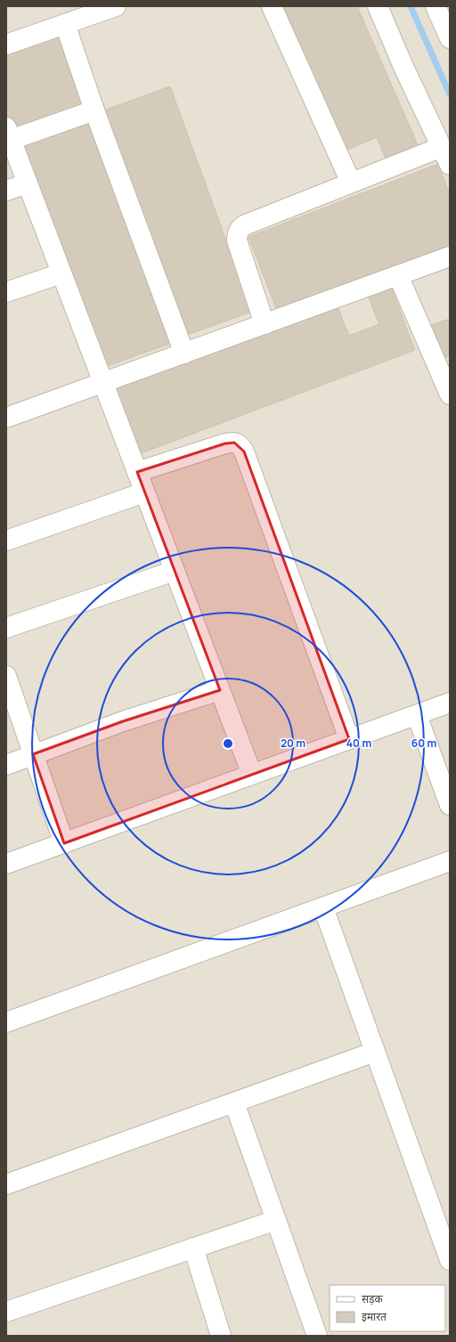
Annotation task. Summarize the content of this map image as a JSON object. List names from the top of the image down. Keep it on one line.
{"legend":["सड़क","इमारत"],"rings":["20 m","40 m","60 m"]}
